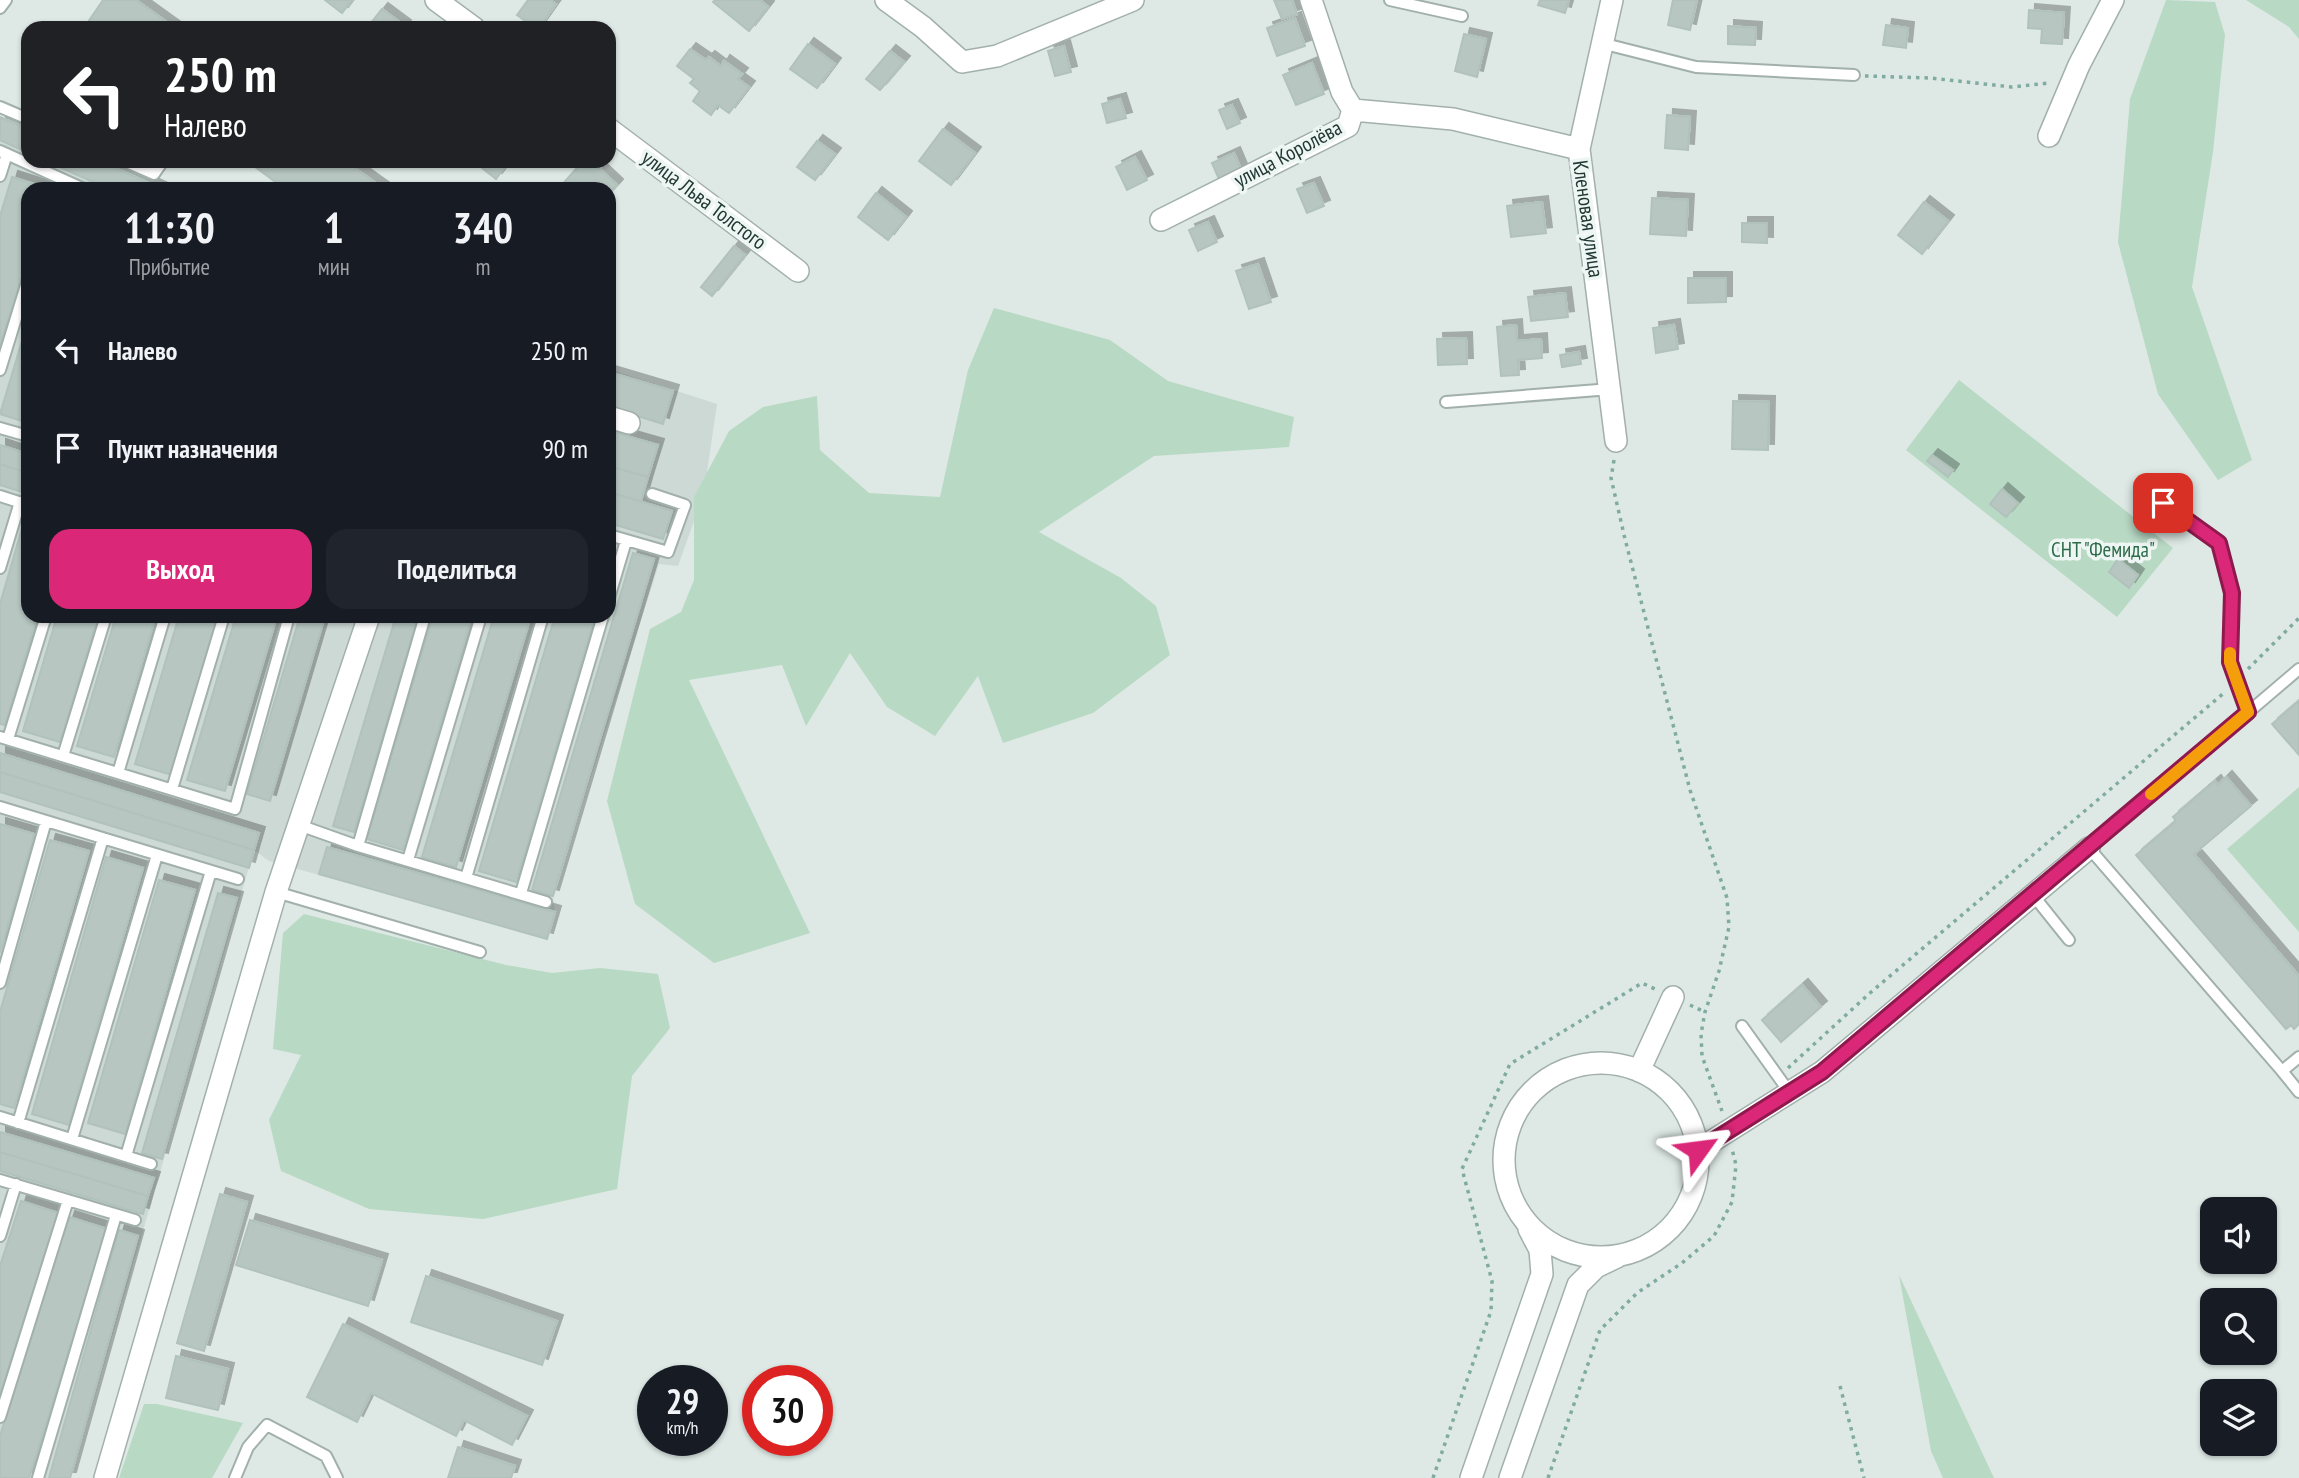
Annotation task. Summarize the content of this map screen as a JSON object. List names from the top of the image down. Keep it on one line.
{"streets":{"street":["улица Королёва","улица Льва Толстого","Кленовая улица"]},"crossings":[["улица Королёва","Кленовая улица"]],"parks":["СНТ \"Фемида\""],"page":{"turn":["250 m","Налево"],"eta":["11:30","Прибытие","1","мин","340","m"],"list":[{"name":"Налево","value":"250 m"},{"name":"Пункт назначения","value":"90 m"}],"buttons":["Выход","Поделиться"],"speed":"29 km/h","limit":"30"}}
